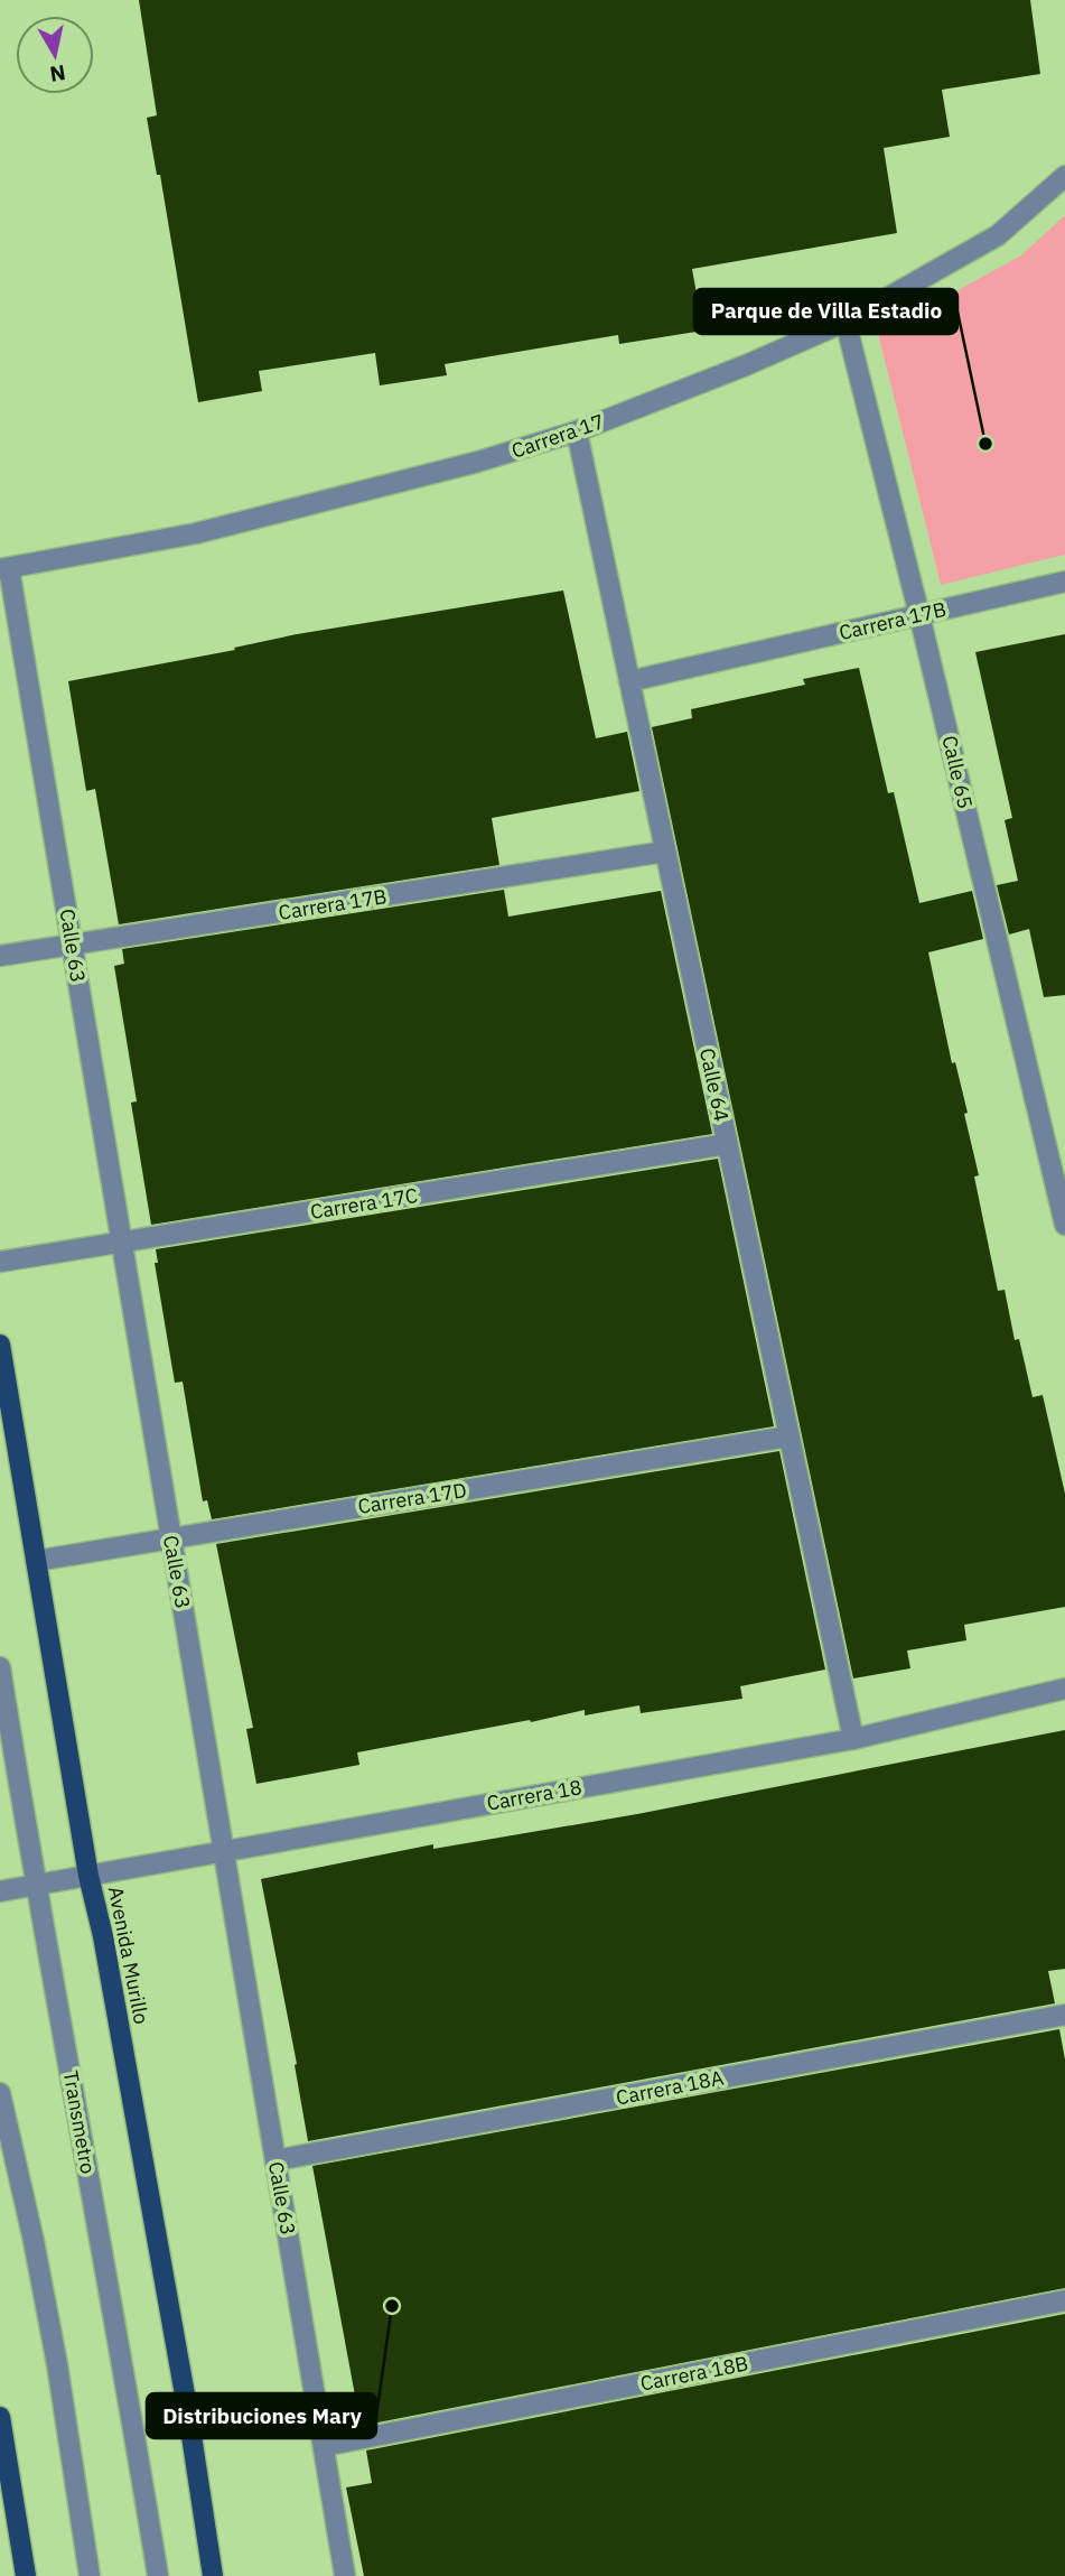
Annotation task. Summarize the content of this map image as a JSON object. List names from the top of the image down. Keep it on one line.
{"streets":{"main road":["Avenida Murillo"],"street":["Carrera 17","Carrera 17B","Calle 65","Calle 63","Calle 64","Carrera 17C","Carrera 17D","Carrera 18","Carrera 18A","Transmetro","Carrera 18B"]},"crossings":[["Carrera 17","Calle 65"],["Carrera 17","Calle 63"],["Carrera 17","Calle 64"],["Carrera 17B","Calle 65"],["Carrera 17B","Calle 63"],["Carrera 17B","Calle 64"],["Calle 63","Carrera 17C"],["Calle 63","Carrera 17D"],["Calle 63","Carrera 18"],["Calle 63","Carrera 18A"],["Calle 63","Carrera 18B"],["Calle 64","Carrera 17C"],["Calle 64","Carrera 17D"],["Calle 64","Carrera 18"],["Carrera 17D","Avenida Murillo"],["Carrera 18","Avenida Murillo"],["Carrera 18","Transmetro"]],"places":["Parque de Villa Estadio","Distribuciones Mary"],"north":"bottom"}
